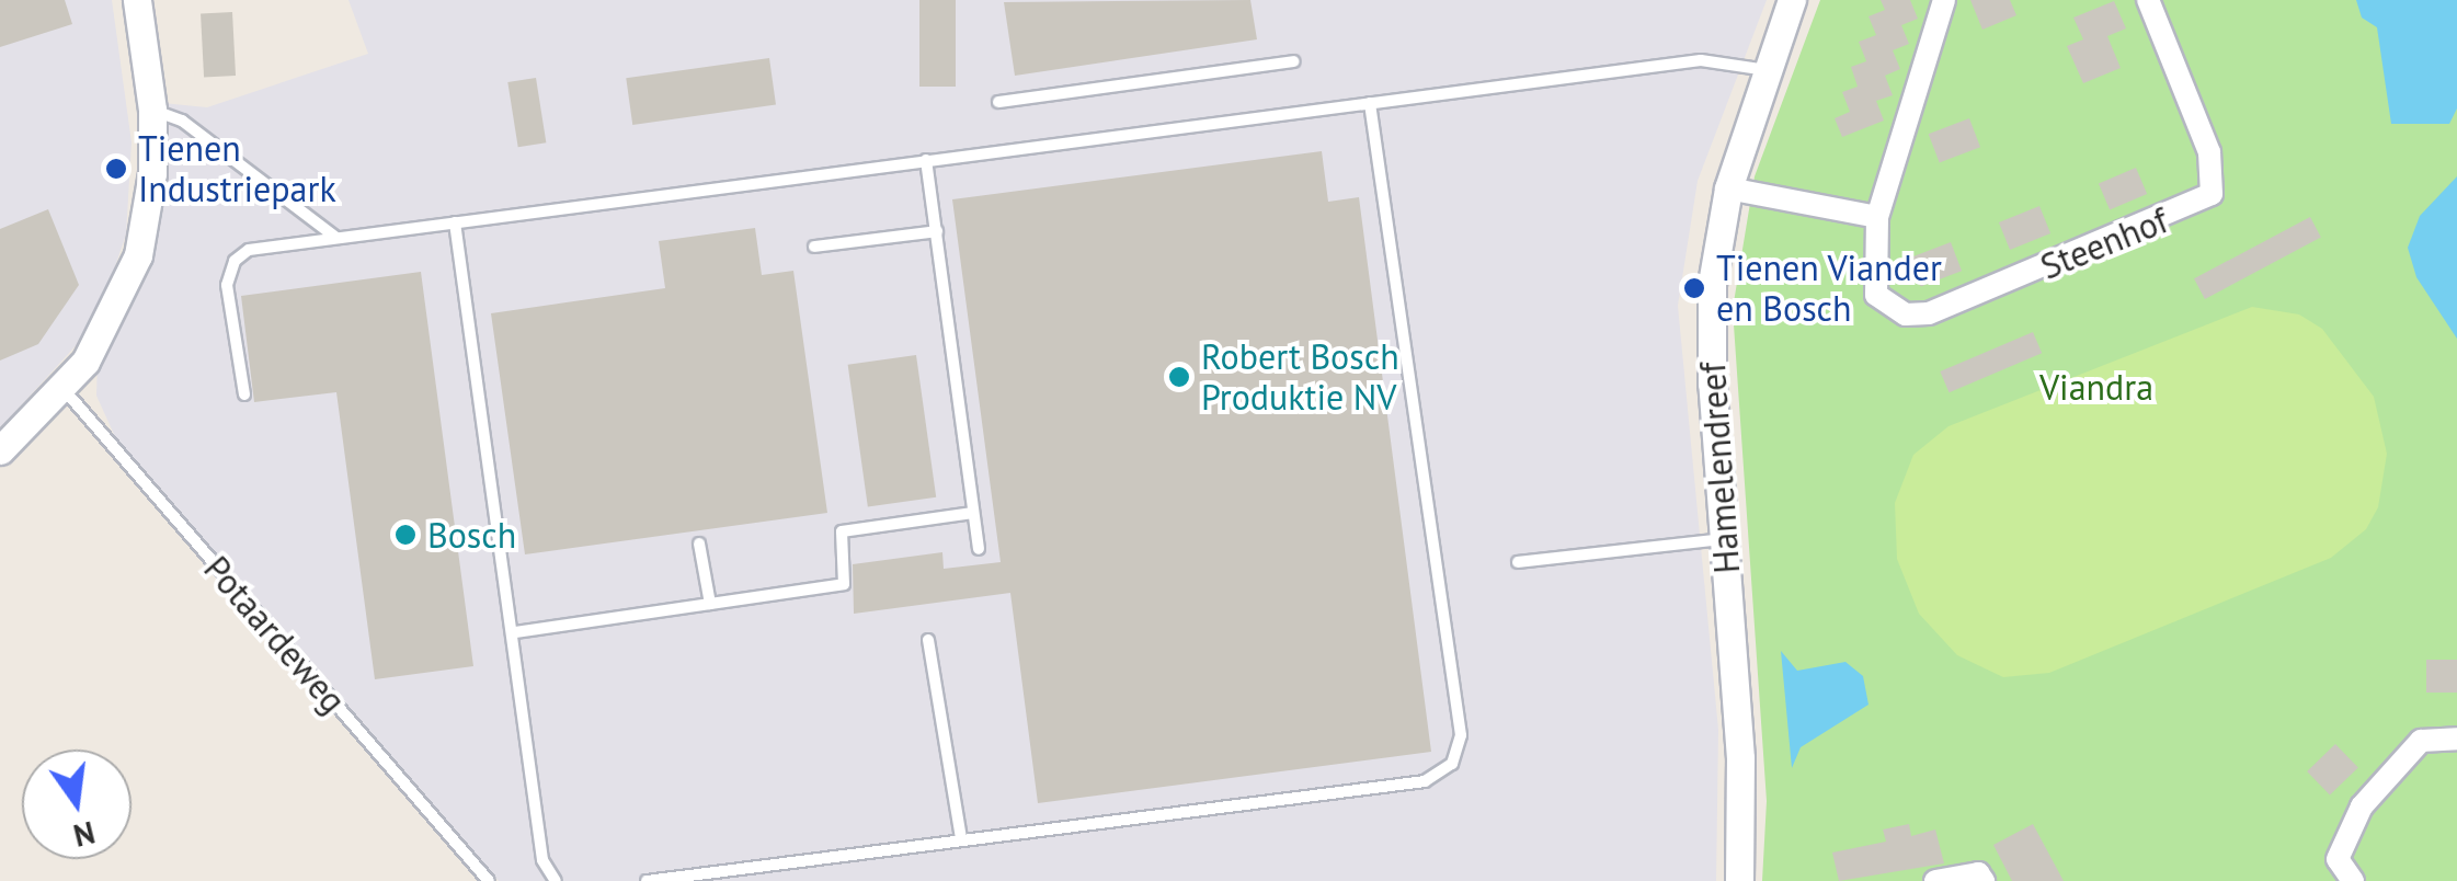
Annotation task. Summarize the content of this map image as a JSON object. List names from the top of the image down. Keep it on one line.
{"streets":{"street":["Steenhof","Hamelendreef"],"lane":["Potaardeweg"]},"parks":["Viandra"],"places":["Tienen Industriepark","Tienen Viander en Bosch","Robert Bosch Produktie NV","Bosch"],"north":"bottom"}
